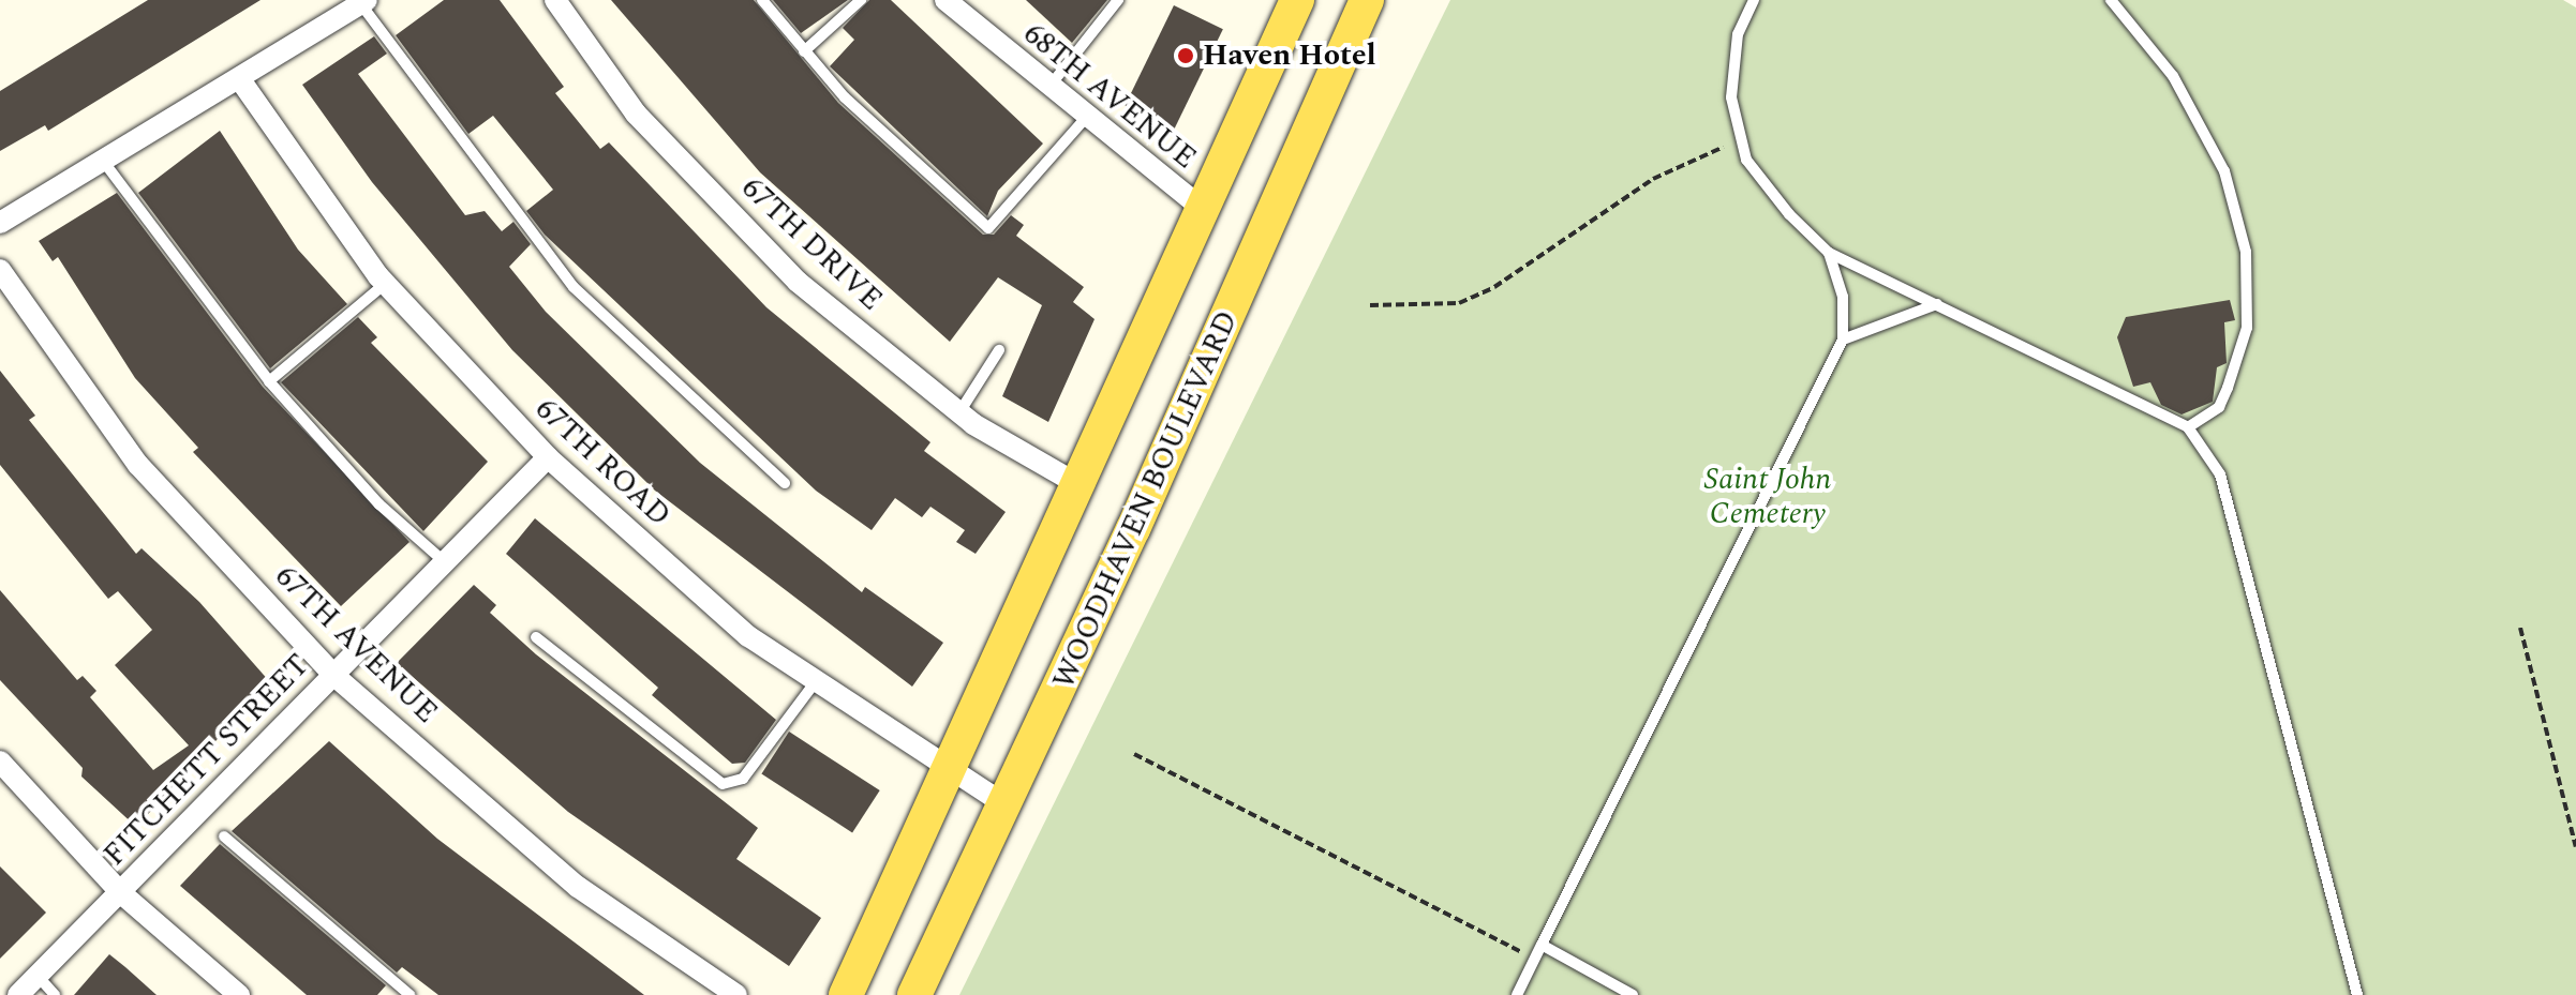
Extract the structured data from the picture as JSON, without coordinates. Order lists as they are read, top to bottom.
{
  "streets": {
    "main road": ["WOODHAVEN BOULEVARD"],
    "street": [
      "68TH AVENUE",
      "67TH DRIVE",
      "67TH ROAD",
      "67TH AVENUE",
      "FITCHETT STREET"
    ]
  },
  "crossings": [
    ["67TH ROAD", "WOODHAVEN BOULEVARD"],
    ["67TH ROAD", "FITCHETT STREET"],
    ["67TH AVENUE", "FITCHETT STREET"]
  ],
  "parks": ["Saint John Cemetery"],
  "places": ["Haven Hotel"]
}
